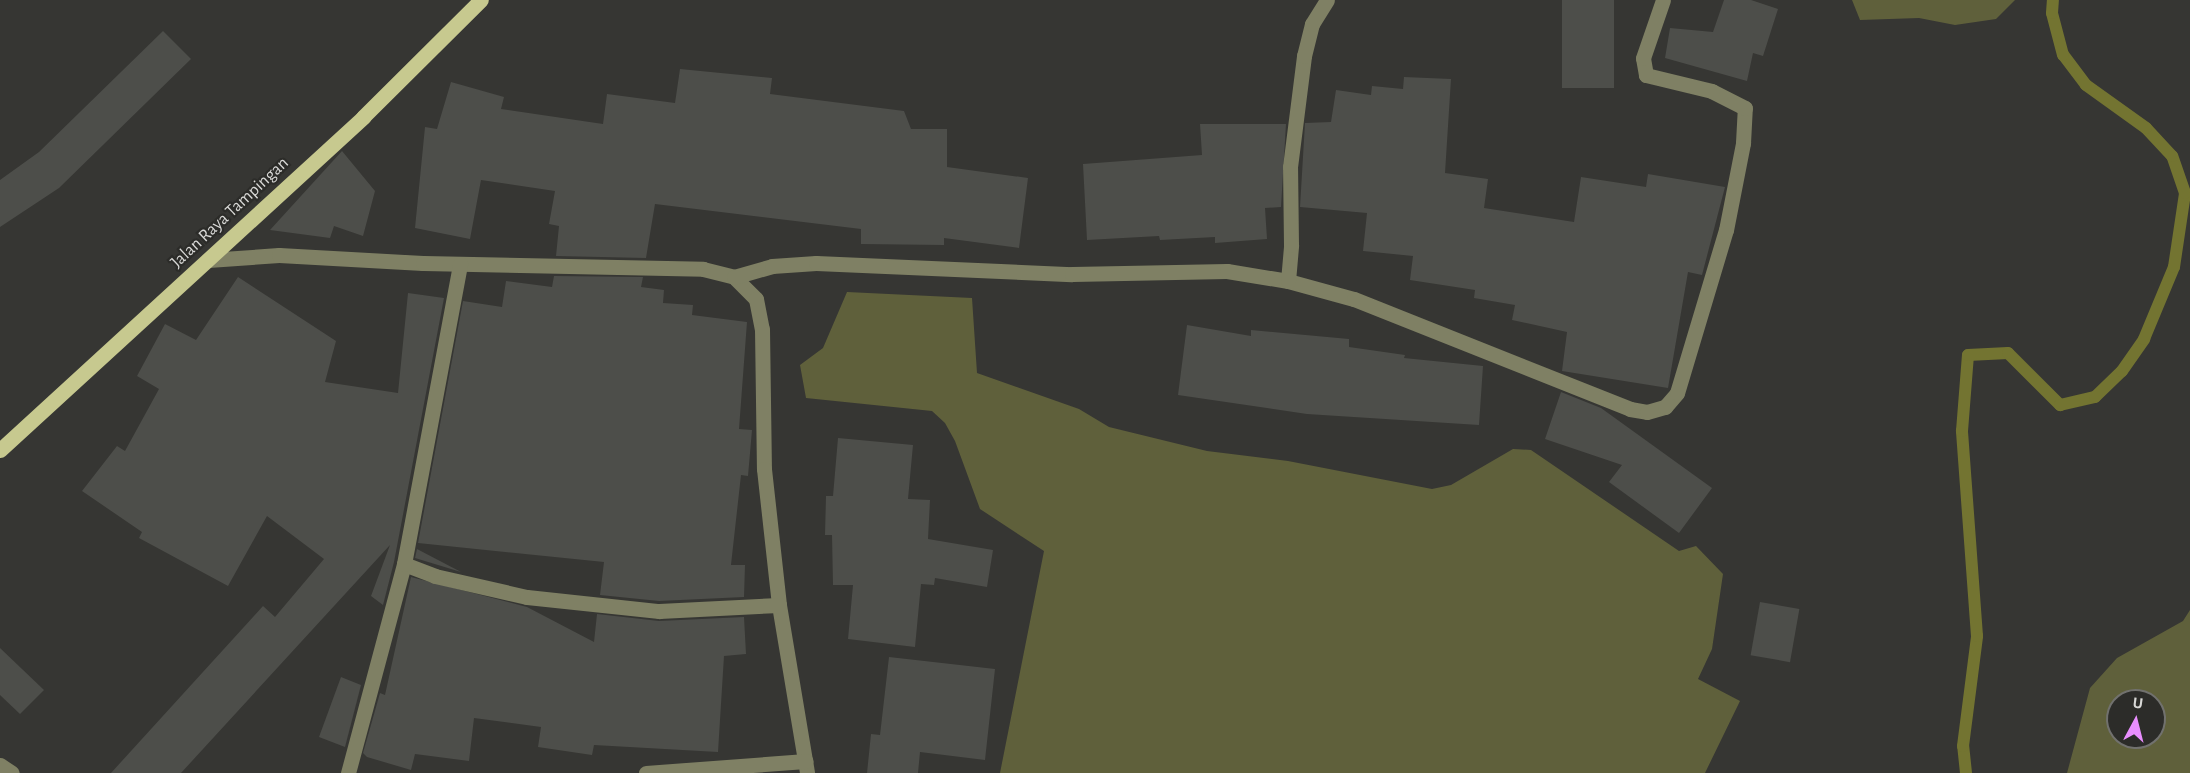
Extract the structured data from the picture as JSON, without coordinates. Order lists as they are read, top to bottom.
{
  "streets": {
    "main road": ["Jalan Raya Tampingan"]
  },
  "north": "top"
}
